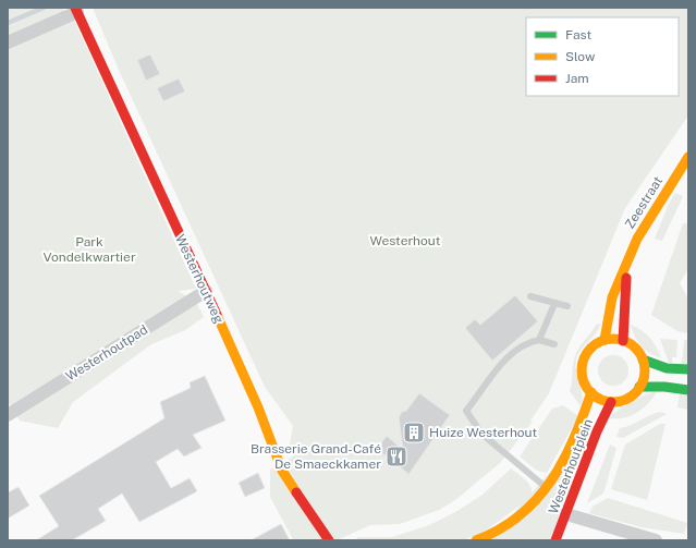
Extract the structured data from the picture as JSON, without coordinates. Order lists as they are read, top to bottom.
{
  "streets": {
    "street": [
      "Zeestraat",
      "Westerhoutweg",
      "Westerhoutpad",
      "Westerhoutplein"
    ]
  },
  "crossings": [
    ["Zeestraat", "Westerhoutplein"],
    ["Westerhoutweg", "Westerhoutpad"]
  ],
  "parks": ["Westerhout", "Park Vondelkwartier"],
  "places": {
    "building": ["Huize Westerhout"],
    "restaurant": ["Brasserie Grand-Café De Smaeckkamer"]
  },
  "legend": ["Fast", "Slow", "Jam"]
}
